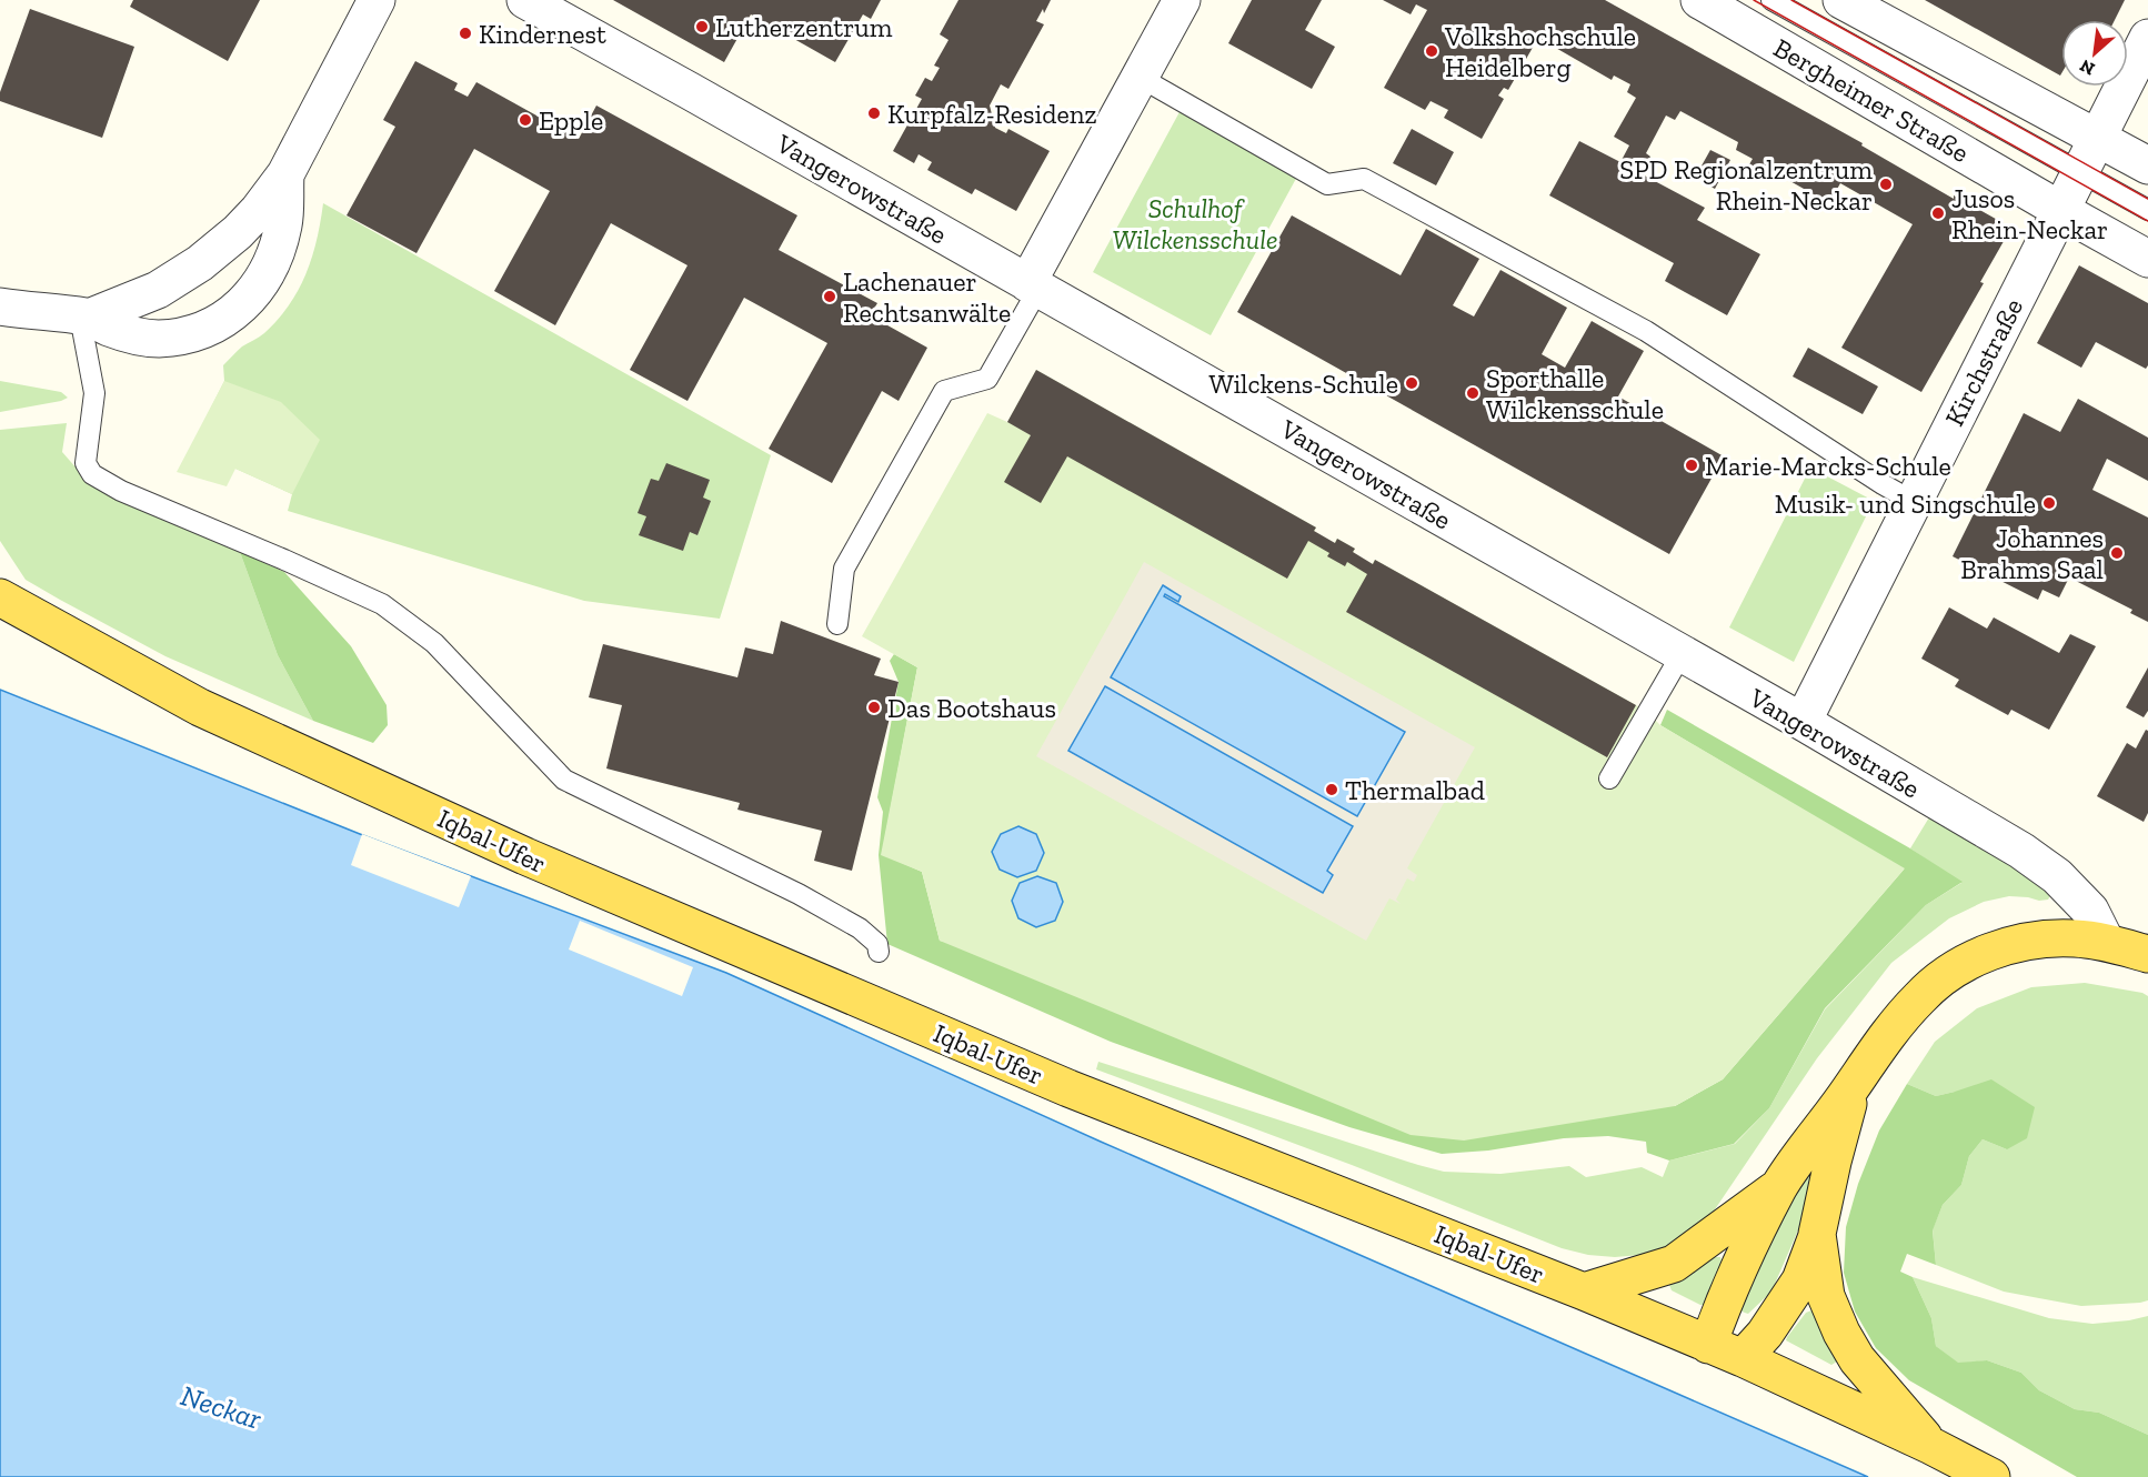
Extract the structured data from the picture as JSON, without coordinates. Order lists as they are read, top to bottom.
{
  "streets": {
    "main road": ["Iqbal-Ufer"],
    "street": ["Bergheimer Straße", "Vangerowstraße", "Kirchstraße"]
  },
  "crossings": [
    ["Bergheimer Straße", "Kirchstraße"],
    ["Vangerowstraße", "Kirchstraße"]
  ],
  "water": ["Neckar"],
  "parks": ["Schulhof Wilckensschule"],
  "places": [
    "Lutherzentrum",
    "Kindernest",
    "Volkshochschule Heidelberg",
    "Kurpfalz-Residenz",
    "Epple",
    "SPD Regionalzentrum Rhein-Neckar",
    "Jusos Rhein-Neckar",
    "Lachenauer Rechtsanwälte",
    "Wilckens-Schule",
    "Sporthalle Wilckensschule",
    "Marie-Marcks-Schule",
    "Musik- und Singschule",
    "Johannes Brahms Saal",
    "Das Bootshaus",
    "Thermalbad"
  ],
  "north": "bottom left"
}
